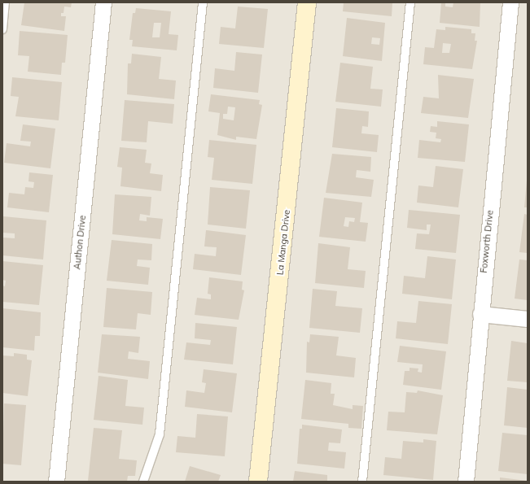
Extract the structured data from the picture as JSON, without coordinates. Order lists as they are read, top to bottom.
{
  "streets": {
    "street": ["Foxworth Drive", "Authon Drive", "La Manga Drive"]
  }
}
